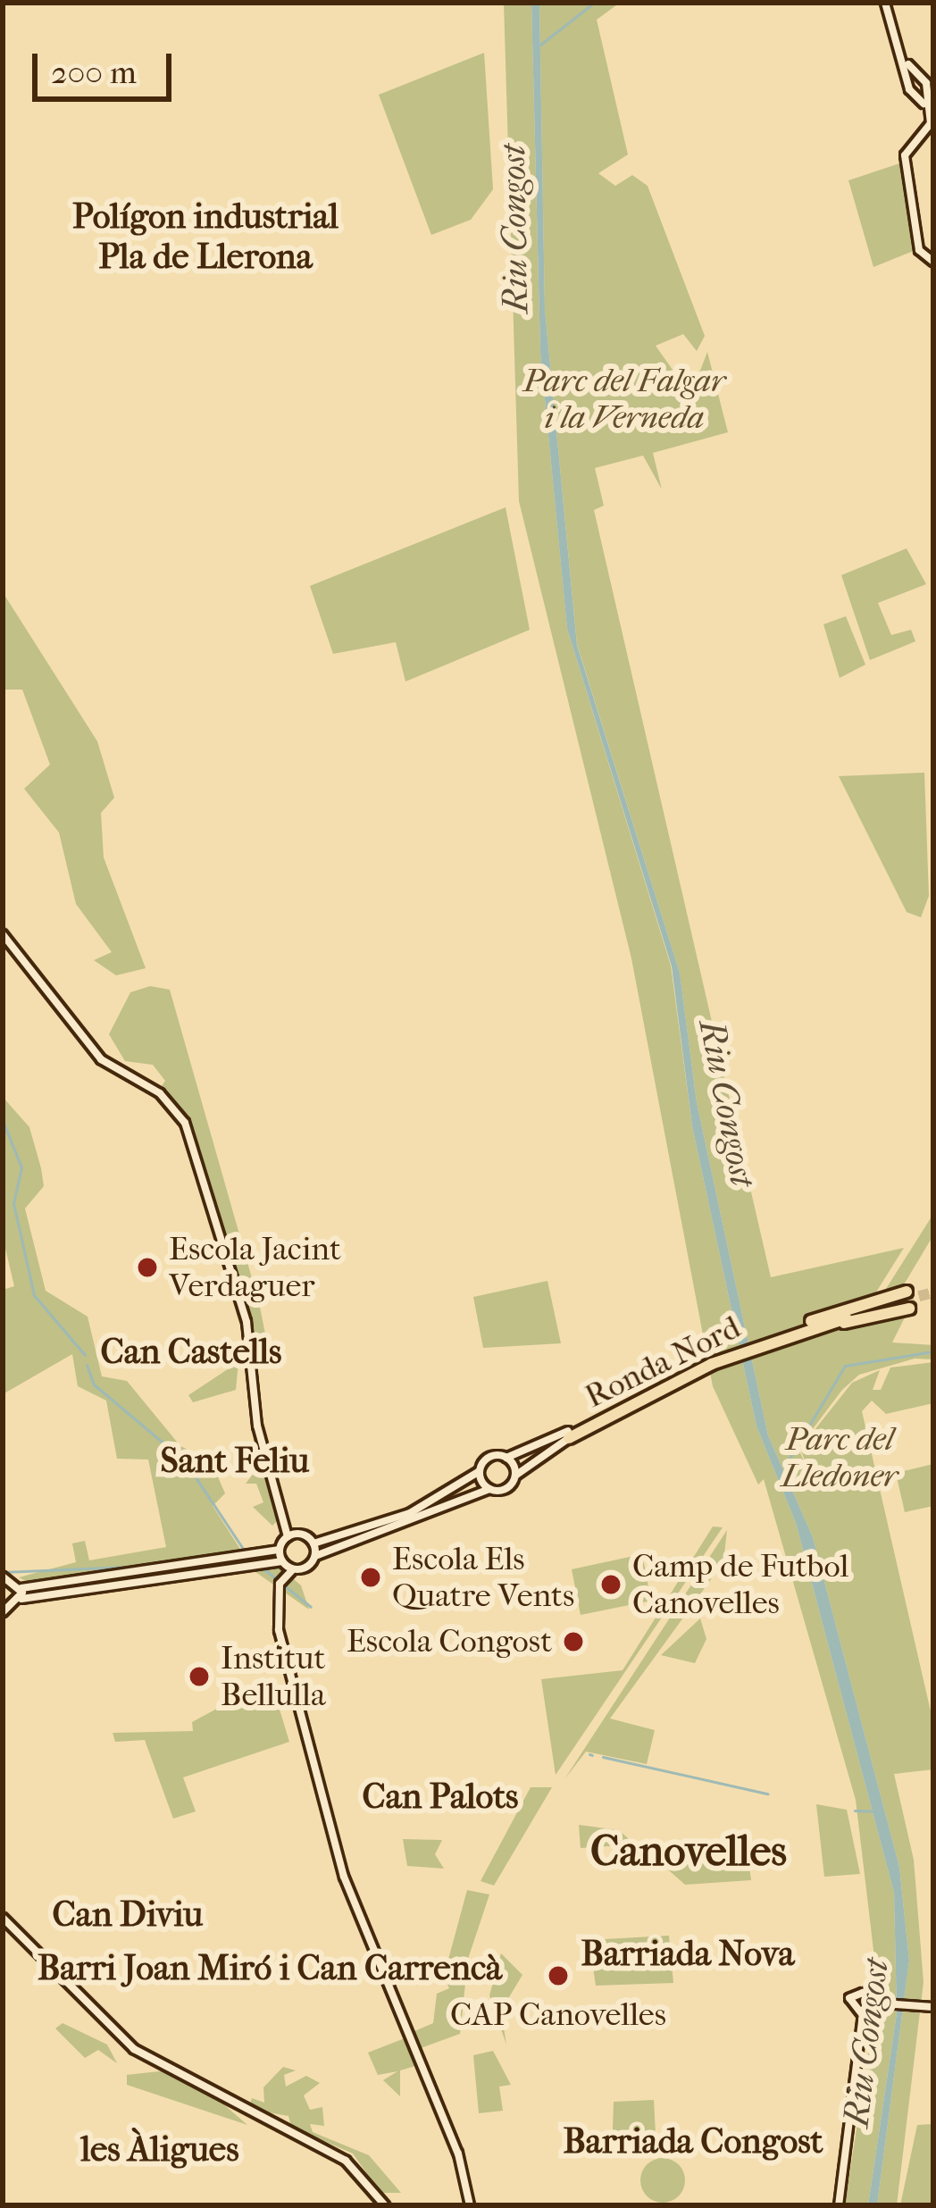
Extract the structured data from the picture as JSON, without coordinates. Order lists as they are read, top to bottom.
{
  "streets": {
    "highway": ["Ronda Nord"]
  },
  "districts": [
    "Polígon industrial Pla de Llerona",
    "Can Castells",
    "Sant Feliu",
    "Can Palots",
    "Canovelles",
    "Can Diviu",
    "Barriada Nova",
    "Barri Joan Miró i Can Carrencà",
    "Barriada Congost",
    "les Àligues"
  ],
  "water": ["Riu Congost"],
  "parks": ["Parc del Falgar i la Verneda", "Parc del Lledoner"],
  "places": [
    "Escola Jacint Verdaguer",
    "Escola Els Quatre Vents",
    "Camp de Futbol Canovelles",
    "Escola Congost",
    "Institut Bellulla",
    "CAP Canovelles"
  ],
  "scale_bar": "200 m"
}
